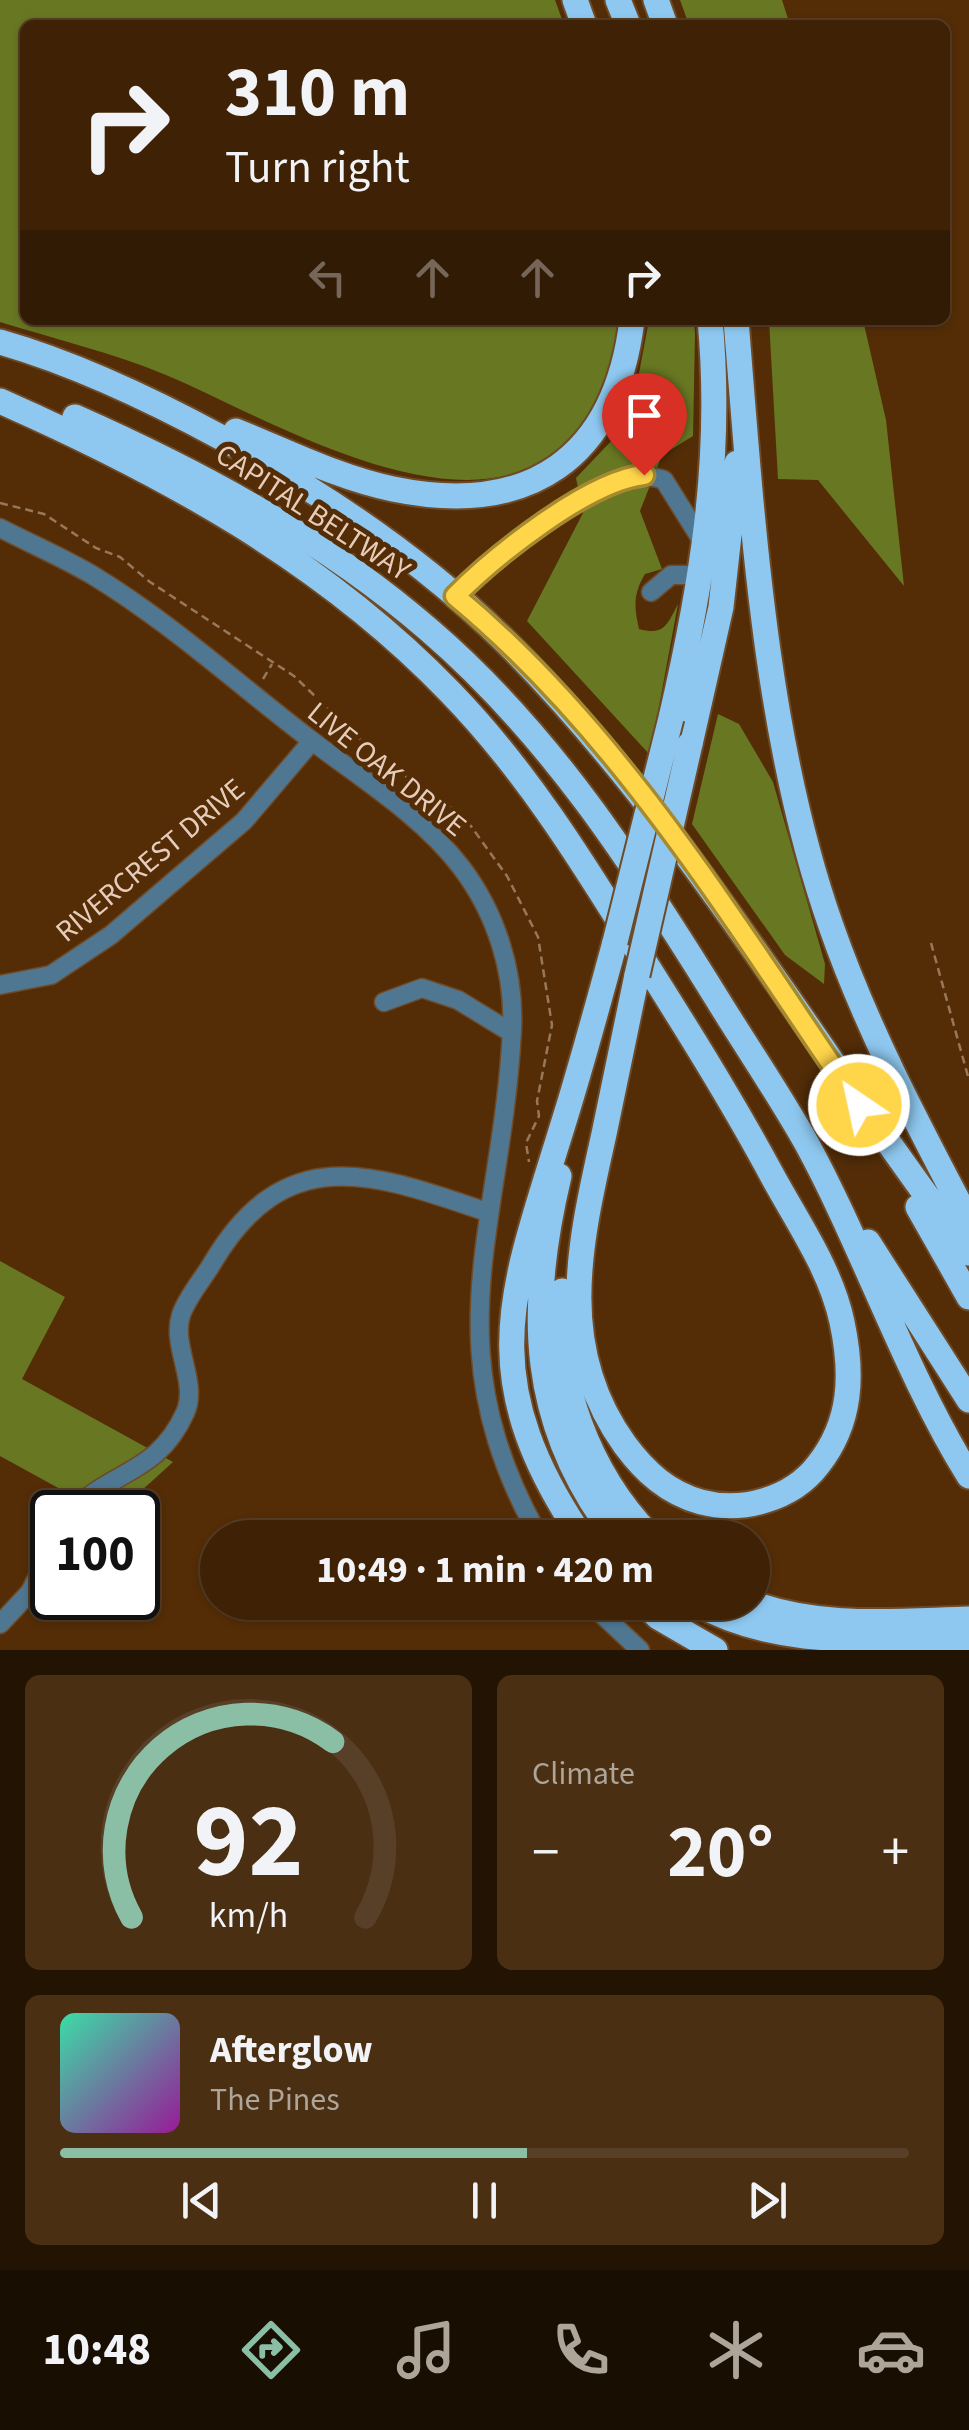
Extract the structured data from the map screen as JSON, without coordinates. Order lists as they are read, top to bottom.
{
  "streets": {
    "highway": ["CAPITAL BELTWAY"],
    "street": ["LIVE OAK DRIVE", "RIVERCREST DRIVE"]
  },
  "crossings": [
    ["LIVE OAK DRIVE", "RIVERCREST DRIVE"]
  ],
  "page": {
    "turn": ["310 m", "Turn right"],
    "limit": "100",
    "trip": "10:49 · 1 min · 420 m",
    "tile": "Climate",
    "heat": ["−", "20°", "+"],
    "song": ["Afterglow", "The Pines"],
    "tabs": "10:48",
    "gauge": ["92", "km/h"]
  }
}
